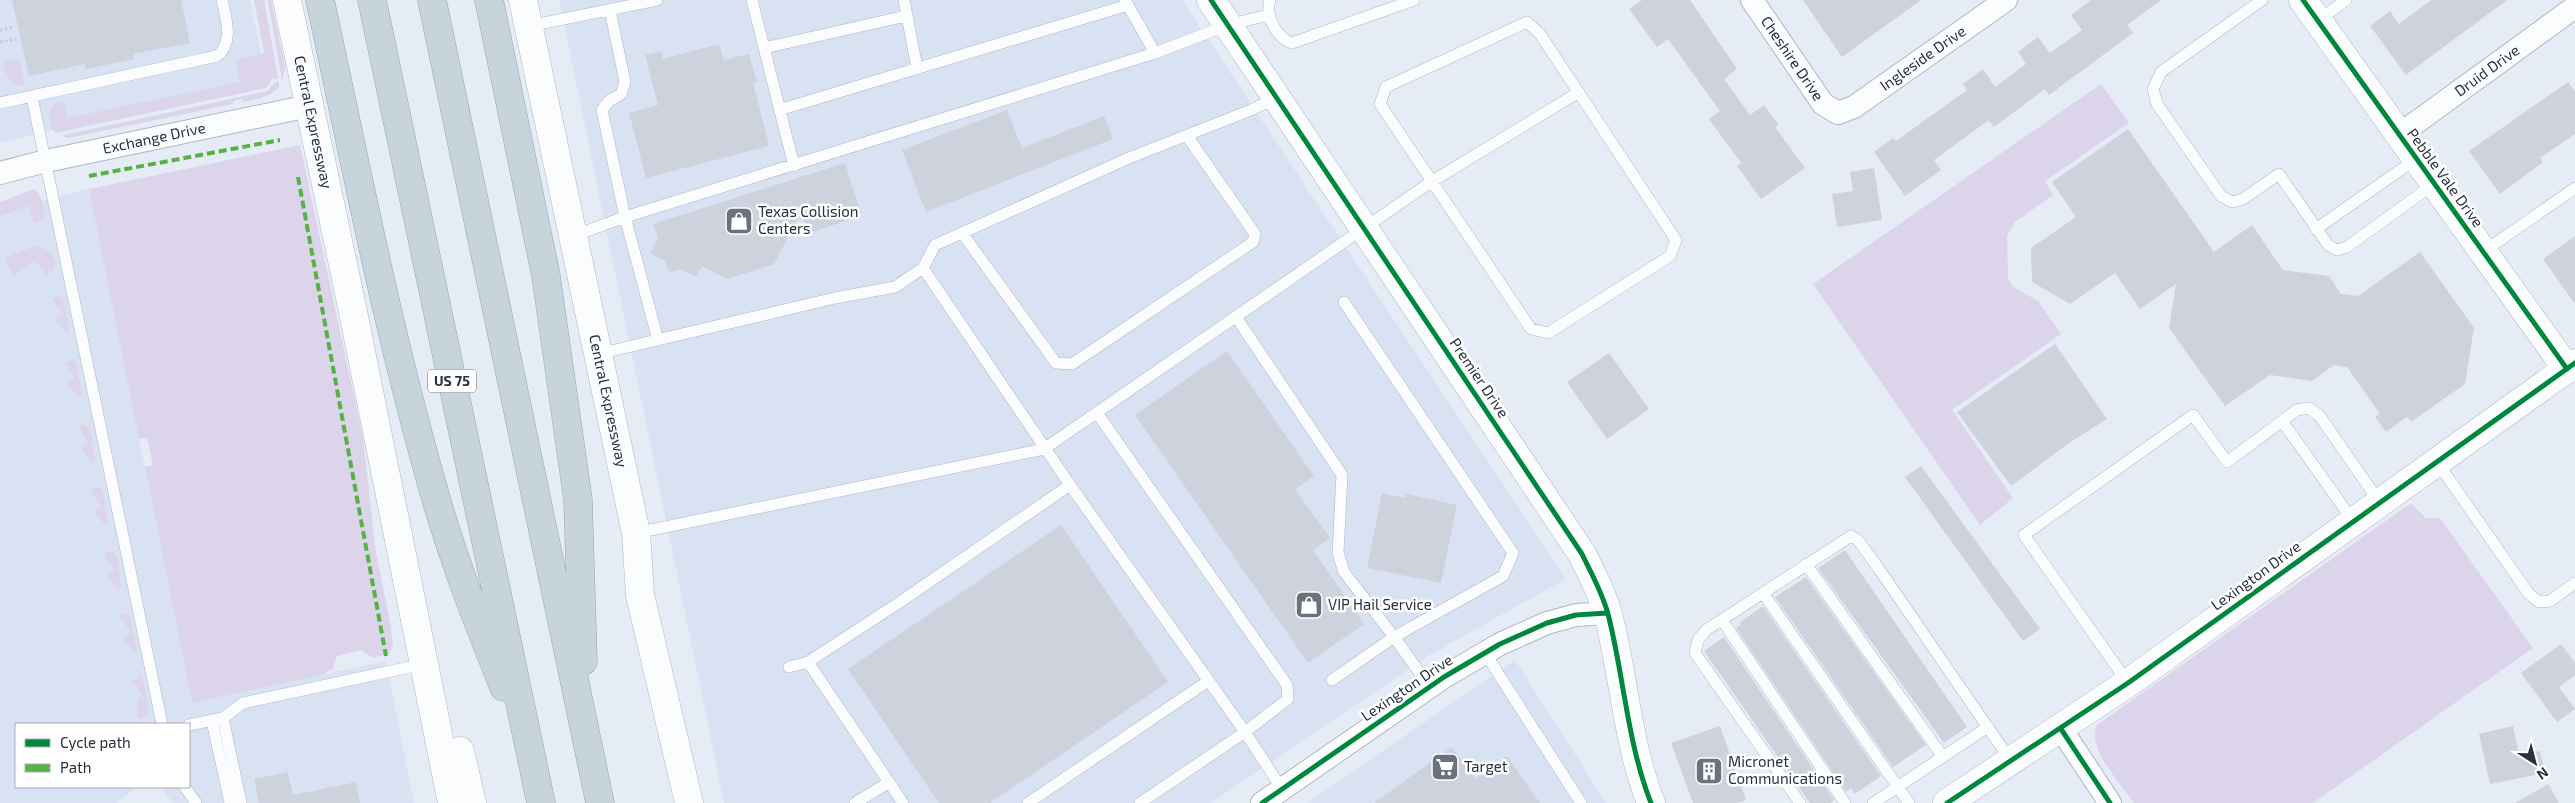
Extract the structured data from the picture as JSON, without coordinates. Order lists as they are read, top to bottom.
{
  "streets": {
    "highway": ["US 75"],
    "street": [
      "Ingleside Drive",
      "Cheshire Drive",
      "Druid Drive",
      "Central Expressway",
      "Exchange Drive",
      "Pebble Vale Drive",
      "Premier Drive",
      "Lexington Drive"
    ]
  },
  "crossings": [
    ["Ingleside Drive", "Cheshire Drive"],
    ["Druid Drive", "Pebble Vale Drive"],
    ["Central Expressway", "Exchange Drive"],
    ["Pebble Vale Drive", "Lexington Drive"],
    ["Premier Drive", "Lexington Drive"]
  ],
  "places": {
    "shop": ["Texas Collision Centers", "VIP Hail Service"],
    "supermarket": ["Target"],
    "building": ["Micronet Communications"]
  },
  "legend": ["Cycle path", "Path"],
  "north": "bottom right"
}
